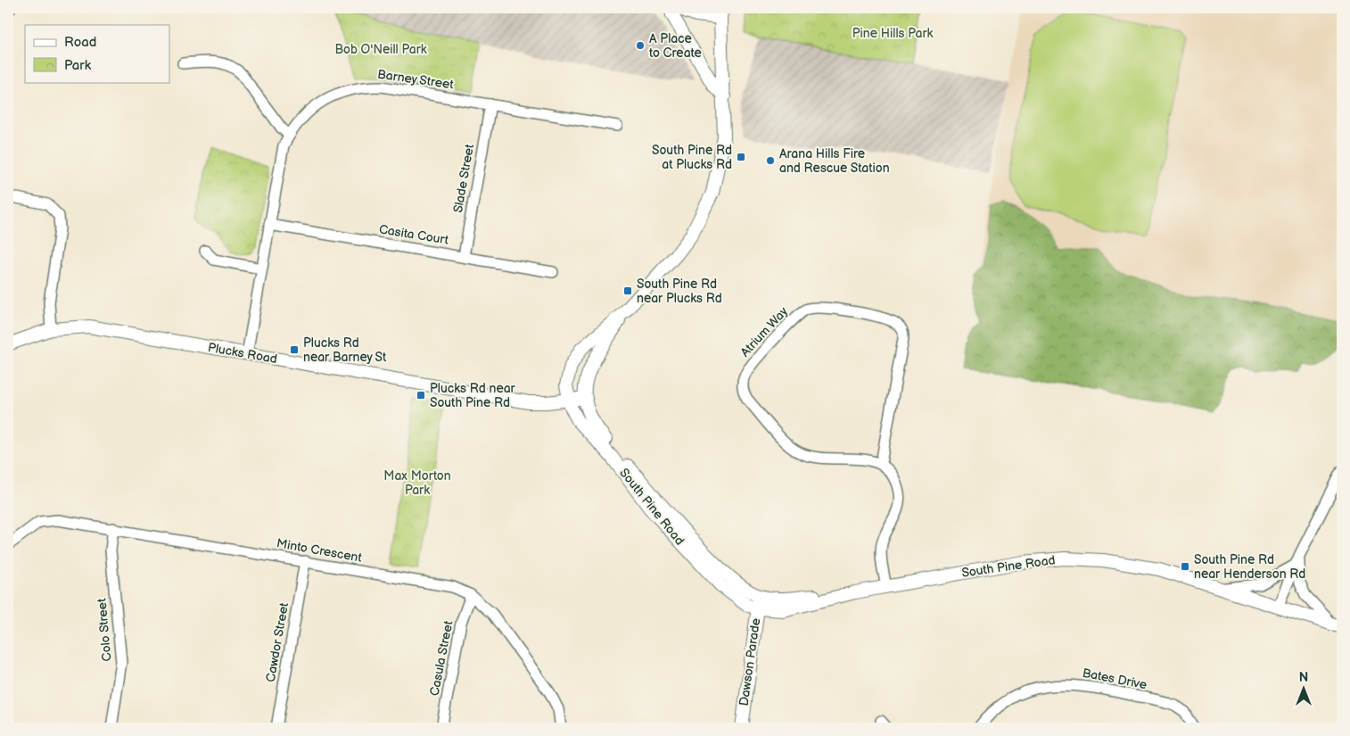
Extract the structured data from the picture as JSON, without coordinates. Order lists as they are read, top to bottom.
{
  "streets": {
    "street": [
      "Barney Street",
      "Slade Street",
      "Casita Court",
      "Atrium Way",
      "Plucks Road",
      "South Pine Road",
      "Minto Crescent",
      "Colo Street",
      "Cawdor Street",
      "Casula Street",
      "Dawson Parade",
      "Bates Drive"
    ]
  },
  "crossings": [
    ["Barney Street", "Slade Street"],
    ["Barney Street", "Casita Court"],
    ["Barney Street", "Plucks Road"],
    ["Slade Street", "Casita Court"],
    ["Plucks Road", "South Pine Road"],
    ["South Pine Road", "Dawson Parade"],
    ["Minto Crescent", "Colo Street"],
    ["Minto Crescent", "Cawdor Street"],
    ["Minto Crescent", "Casula Street"]
  ],
  "parks": ["Pine Hills Park", "Bob O'Neill Park", "Max Morton Park"],
  "places": {
    "other": ["A Place to Create", "Arana Hills Fire and Rescue Station"],
    "transit": [
      "South Pine Rd at Plucks Rd",
      "South Pine Rd near Plucks Rd",
      "Plucks Rd near Barney St",
      "Plucks Rd near South Pine Rd",
      "South Pine Rd near Henderson Rd"
    ]
  },
  "legend": ["Road", "Park"],
  "north": "top"
}
